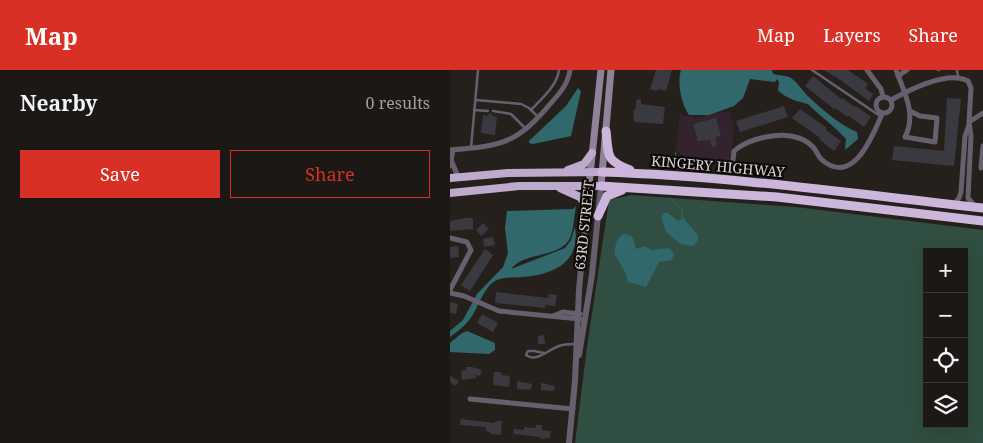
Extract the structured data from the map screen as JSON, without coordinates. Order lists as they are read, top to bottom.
{
  "streets": {
    "highway": ["KINGERY HIGHWAY"],
    "main road": ["63RD STREET"]
  },
  "crossings": [
    ["KINGERY HIGHWAY", "63RD STREET"]
  ],
  "page": {
    "header": "Map",
    "nav": ["Map", "Layers", "Share"],
    "heading": ["Nearby", "0 results"],
    "buttons": ["Save", "Share"],
    "map_buttons": ["+", "−"]
  }
}
